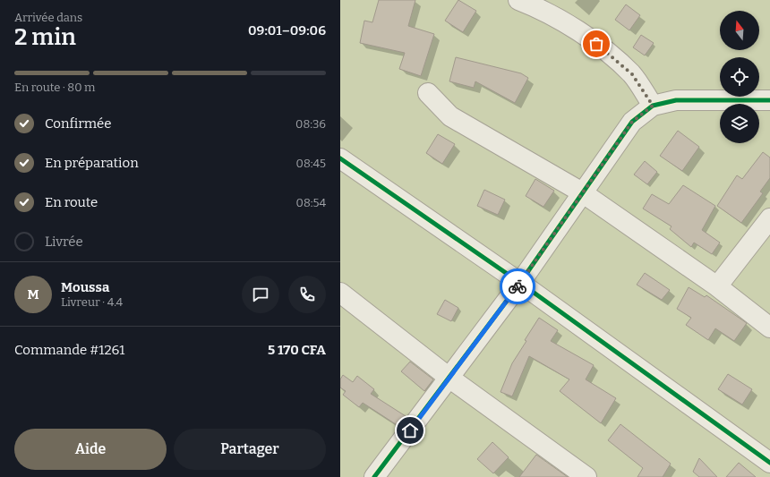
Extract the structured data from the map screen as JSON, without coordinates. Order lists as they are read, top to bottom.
{
  "north": "top",
  "page": {
    "heading": ["2 min", "Arrivée dans", "09:01–09:06"],
    "panel": [
      "Moussa",
      "Livreur · 4.4",
      "Commande #1261",
      "5 170 CFA"
    ],
    "bar": "En route · 80 m",
    "list": [
      ["Confirmée", "08:36"],
      ["En préparation", "08:45"],
      ["En route", "08:54"],
      "Livrée"
    ],
    "round": "M",
    "buttons": ["Aide", "Partager"]
  }
}
